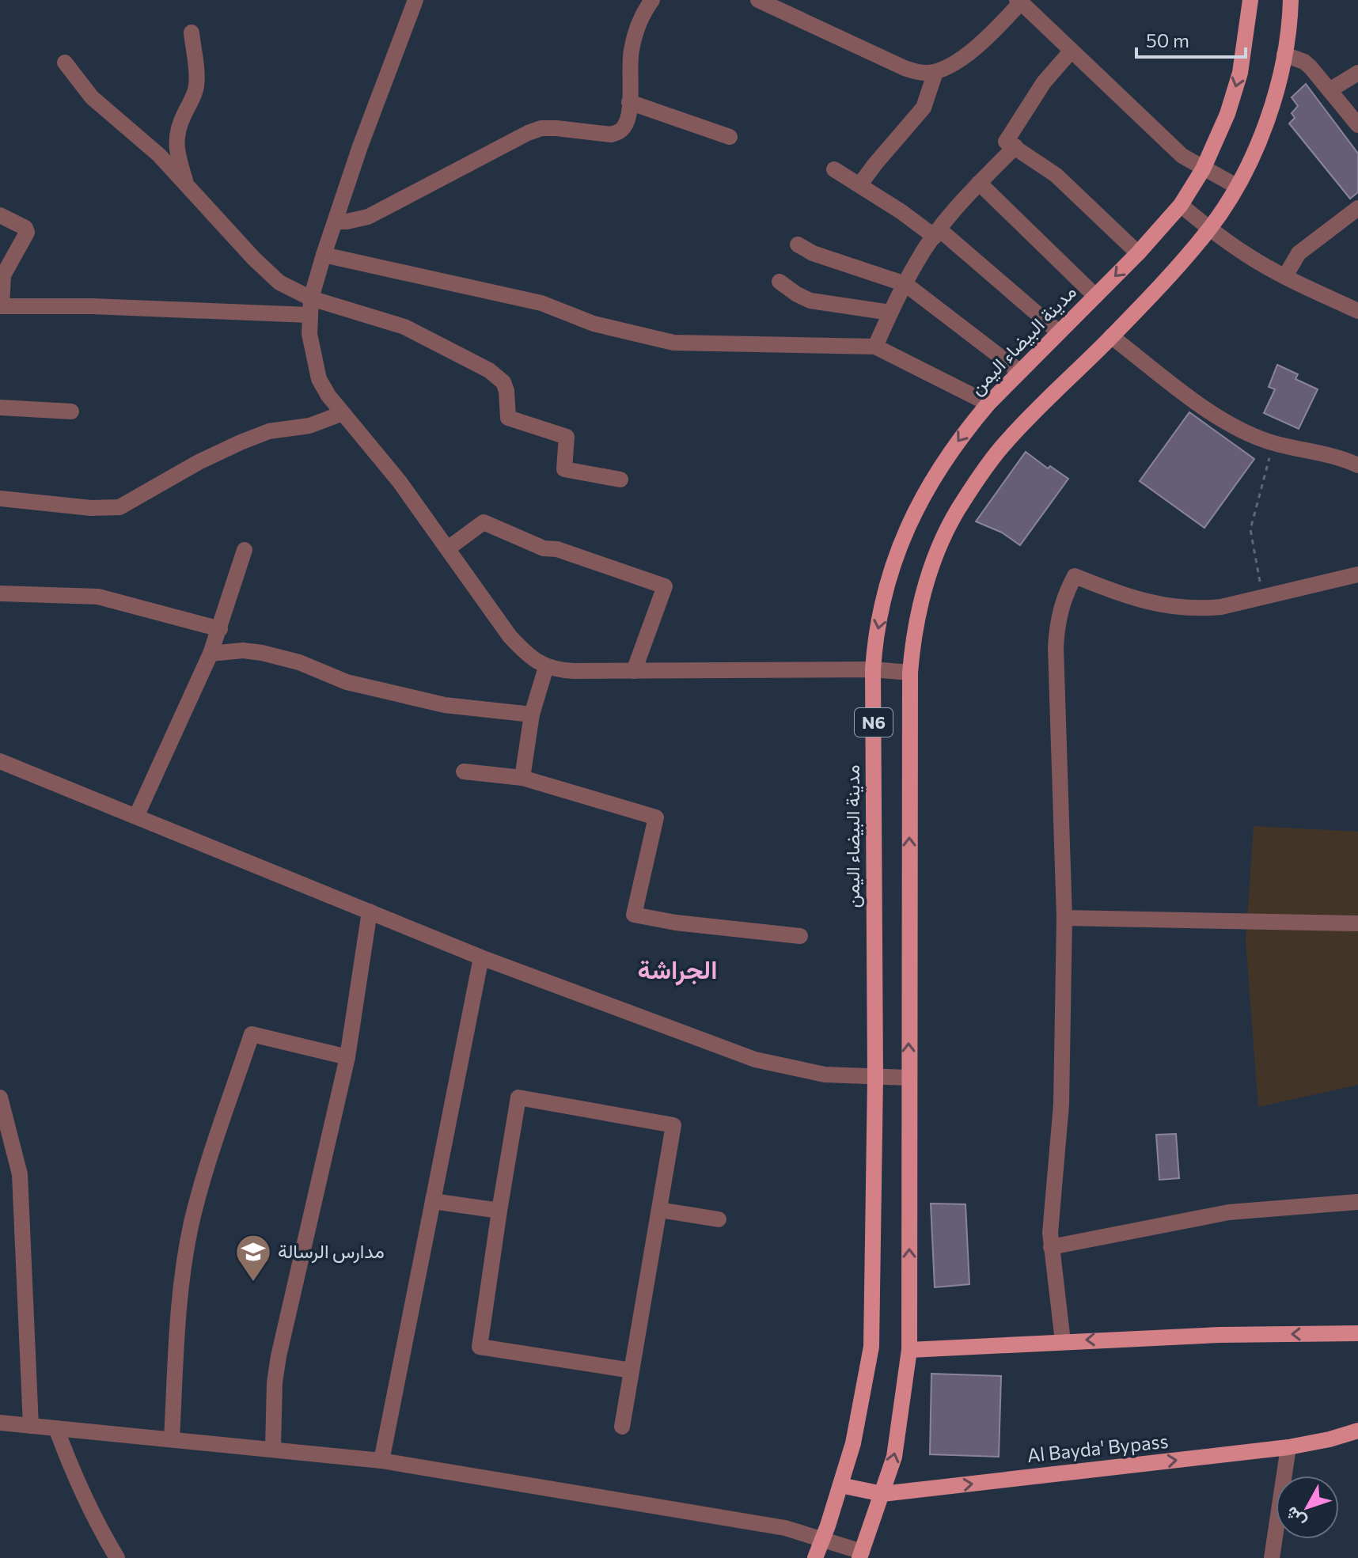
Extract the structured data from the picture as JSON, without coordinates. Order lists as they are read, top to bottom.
{
  "streets": {
    "main road": ["مدينة البيضاء اليمن", "N6", "Al Bayda' Bypass"]
  },
  "crossings": [
    ["مدينة البيضاء اليمن", "Al Bayda' Bypass"],
    ["N6", "Al Bayda' Bypass"]
  ],
  "districts": ["الجراشة"],
  "places": {
    "school or university": ["مدارس الرسالة"]
  },
  "scale_bar": "50 m",
  "north": "bottom left"
}
